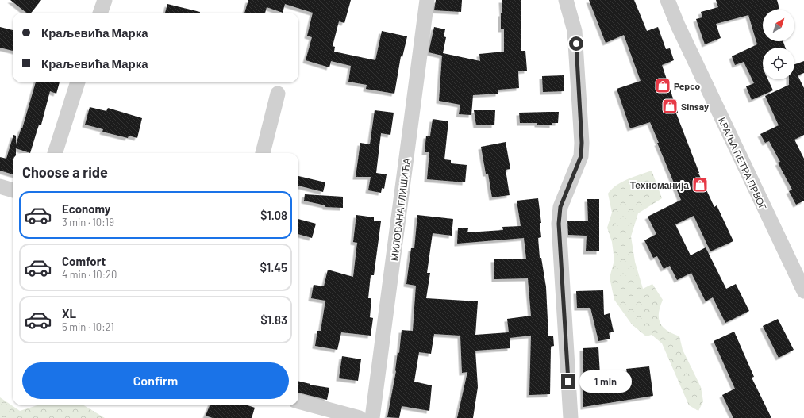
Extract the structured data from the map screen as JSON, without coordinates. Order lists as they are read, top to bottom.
{
  "streets": {
    "street": ["КРАЉА ПЕТРА ПРВОГ", "МИЛОВАНА ГЛИШИЋА"]
  },
  "places": {
    "shop": ["Pepco", "Sinsay", "Техноманија"]
  },
  "north": "top right",
  "page": {
    "banner": ["Краљевића Марка", "Краљевића Марка"],
    "heading": "Choose a ride",
    "list": [
      {
        "name": "Economy",
        "note": "3 min · 10:19",
        "value": "$1.08"
      },
      {
        "name": "Comfort",
        "note": "4 min · 10:20",
        "value": "$1.45"
      },
      {
        "name": "XL",
        "note": "5 min · 10:21",
        "value": "$1.83"
      }
    ],
    "buttons": "Confirm",
    "bubble": "1 min"
  }
}
